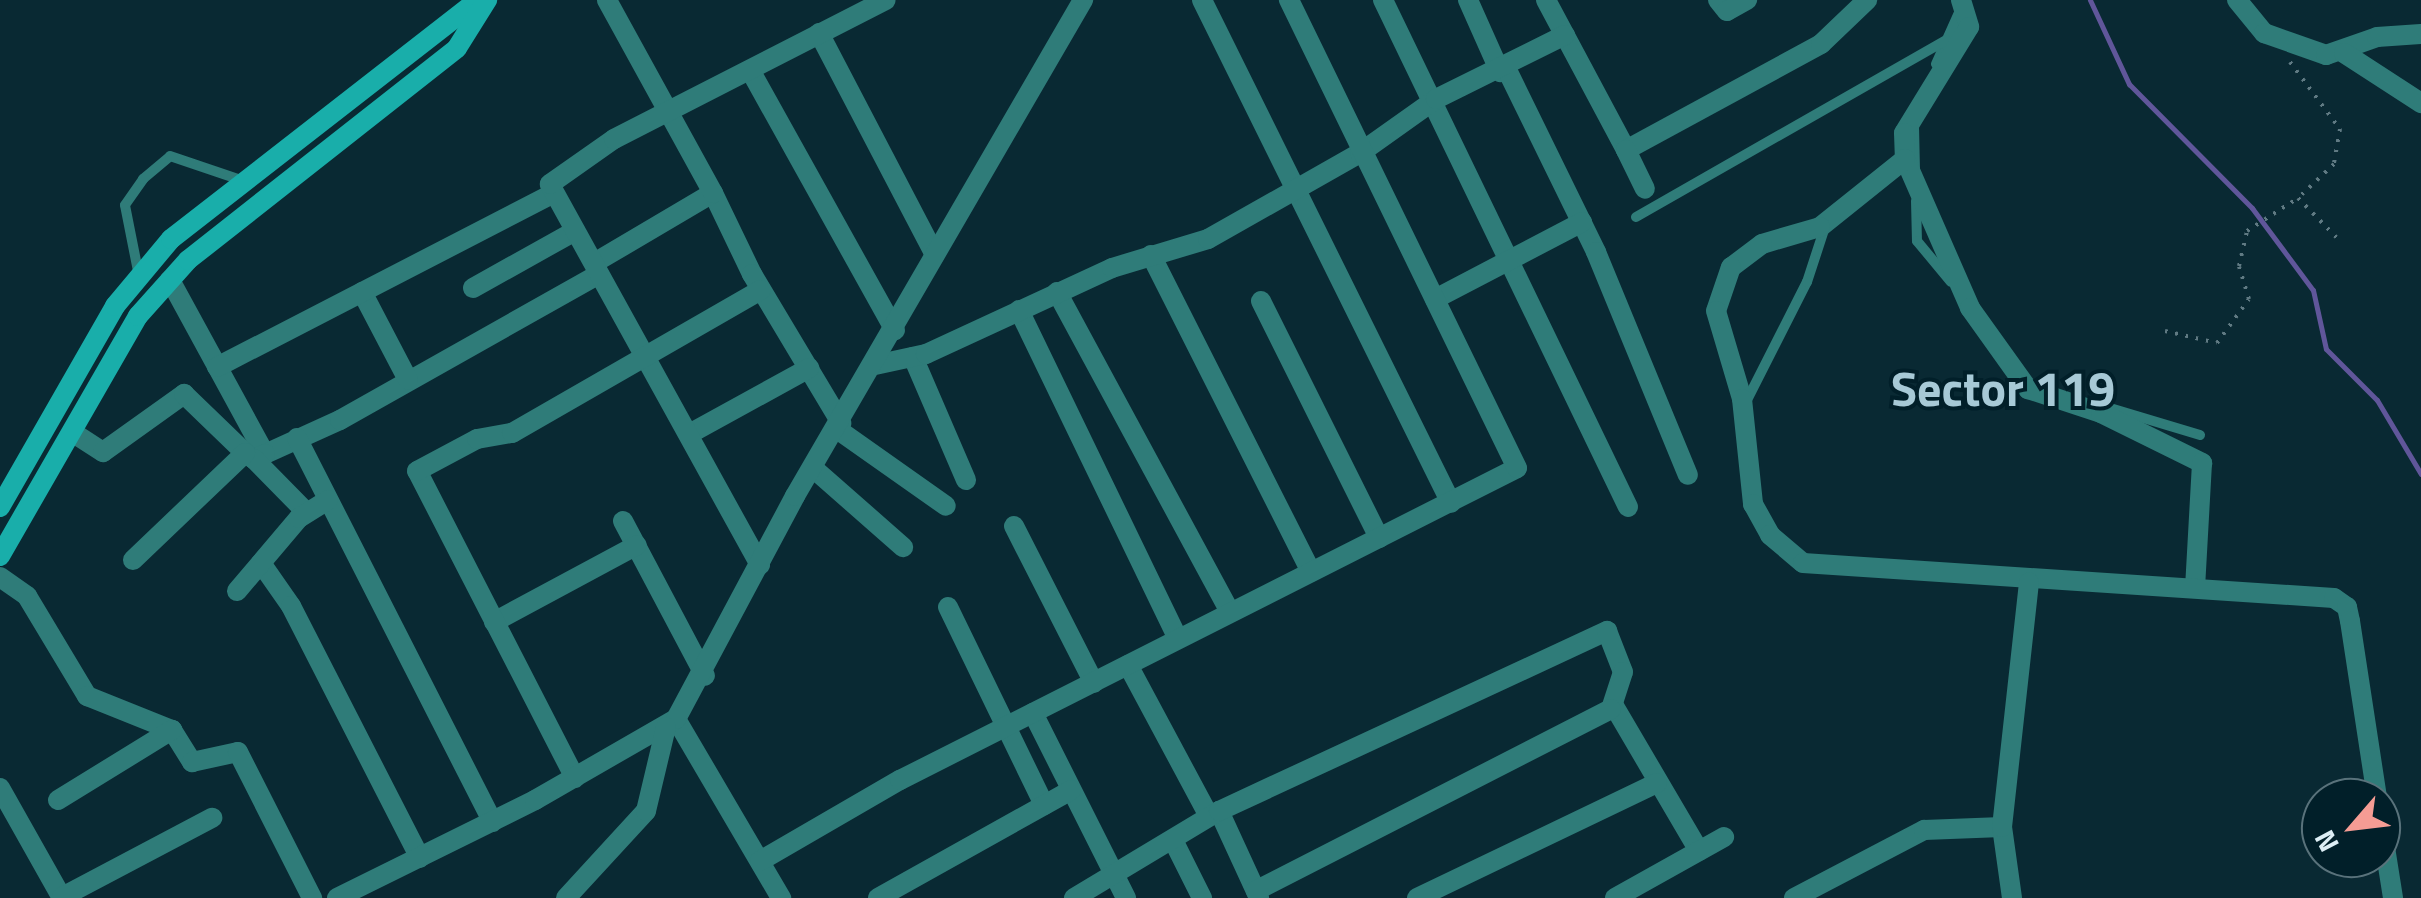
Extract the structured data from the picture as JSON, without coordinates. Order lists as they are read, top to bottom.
{
  "districts": ["Sector 119"],
  "north": "bottom left"
}
